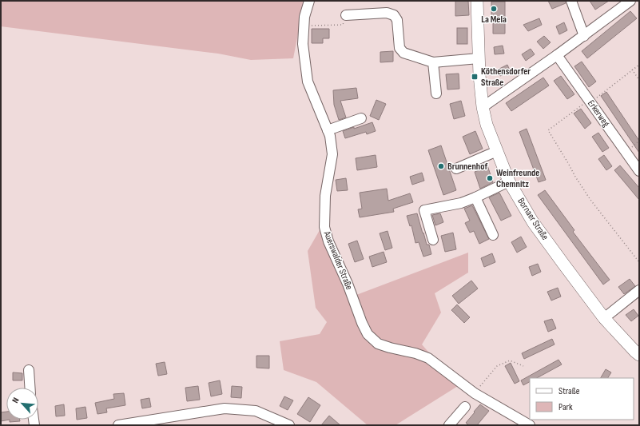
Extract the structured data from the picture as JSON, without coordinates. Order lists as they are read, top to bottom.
{
  "streets": {
    "main road": ["Bornaer Straße"],
    "street": ["Erkerweg", "Auerswalder Straße"]
  },
  "places": {
    "other": ["La Mela", "Brunnenhof", "Weinfreunde Chemnitz"],
    "transit": ["Köthensdorfer Straße"]
  },
  "legend": ["Straße", "Park"],
  "north": "top left"
}
